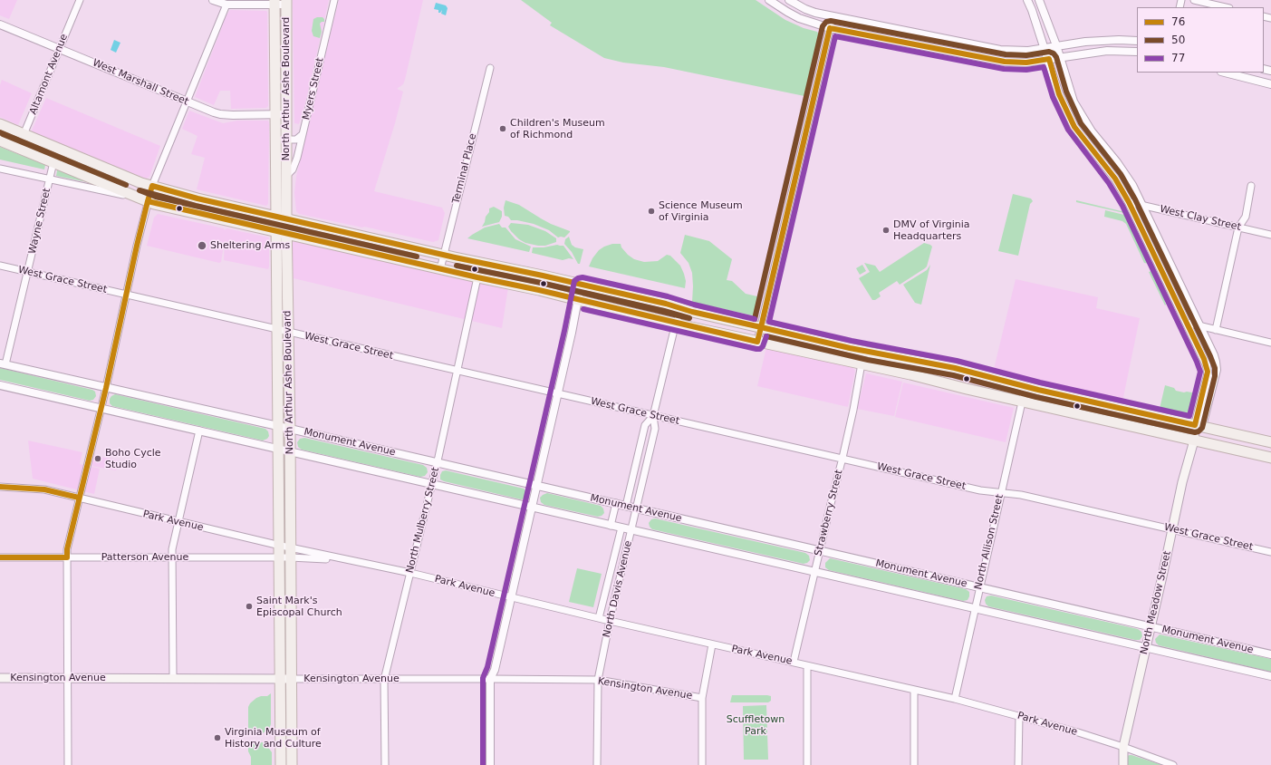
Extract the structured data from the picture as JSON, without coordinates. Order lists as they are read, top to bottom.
{
  "streets": {
    "main road": ["North Arthur Ashe Boulevard", "North Meadow Street", "Kensington Avenue"],
    "street": [
      "Altamont Avenue",
      "West Marshall Street",
      "Myers Street",
      "Terminal Place",
      "West Clay Street",
      "Wayne Street",
      "West Grace Street",
      "Monument Avenue",
      "Strawberry Street",
      "North Mulberry Street",
      "Park Avenue",
      "North Allison Street",
      "Patterson Avenue",
      "North Davis Avenue"
    ]
  },
  "crossings": [
    ["Altamont Avenue", "West Marshall Street"],
    ["West Marshall Street", "North Arthur Ashe Boulevard"],
    ["North Arthur Ashe Boulevard", "Myers Street"],
    ["North Arthur Ashe Boulevard", "West Grace Street"],
    ["North Arthur Ashe Boulevard", "Monument Avenue"],
    ["North Arthur Ashe Boulevard", "Park Avenue"],
    ["North Arthur Ashe Boulevard", "Patterson Avenue"],
    ["North Arthur Ashe Boulevard", "Kensington Avenue"],
    ["West Clay Street", "North Meadow Street"],
    ["Wayne Street", "West Grace Street"],
    ["Wayne Street", "Monument Avenue"],
    ["West Grace Street", "Strawberry Street"],
    ["West Grace Street", "North Mulberry Street"],
    ["West Grace Street", "North Allison Street"],
    ["West Grace Street", "North Davis Avenue"],
    ["West Grace Street", "North Meadow Street"],
    ["Monument Avenue", "Strawberry Street"],
    ["Monument Avenue", "North Mulberry Street"],
    ["Monument Avenue", "North Allison Street"],
    ["Monument Avenue", "North Davis Avenue"],
    ["Monument Avenue", "North Meadow Street"],
    ["Strawberry Street", "Park Avenue"],
    ["North Mulberry Street", "Park Avenue"],
    ["North Mulberry Street", "Kensington Avenue"],
    ["Park Avenue", "North Allison Street"],
    ["Park Avenue", "Patterson Avenue"],
    ["Park Avenue", "North Davis Avenue"],
    ["Park Avenue", "North Meadow Street"],
    ["North Davis Avenue", "Kensington Avenue"]
  ],
  "parks": ["Scuffletown Park"],
  "places": [
    "Children's Museum of Richmond",
    "Science Museum of Virginia",
    "DMV of Virginia Headquarters",
    "Sheltering Arms",
    "Boho Cycle Studio",
    "Saint Mark's Episcopal Church",
    "Virginia Museum of History and Culture"
  ],
  "lines": ["transit line 50", "transit line 76", "transit line 77"],
  "legend": ["76", "50", "77"]
}
